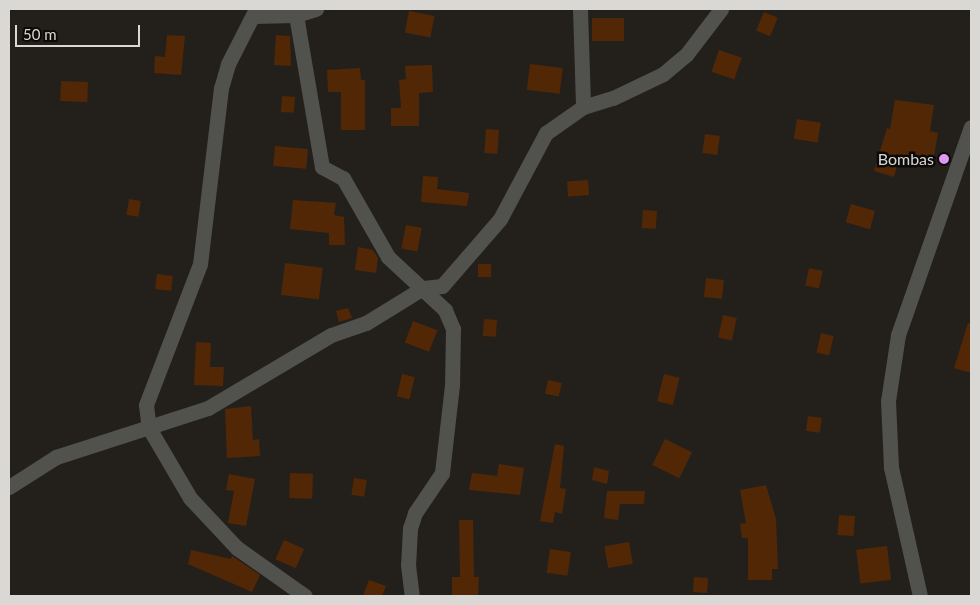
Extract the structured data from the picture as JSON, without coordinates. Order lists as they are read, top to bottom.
{
  "places": ["Bombas"],
  "scale_bar": "50 m"
}
